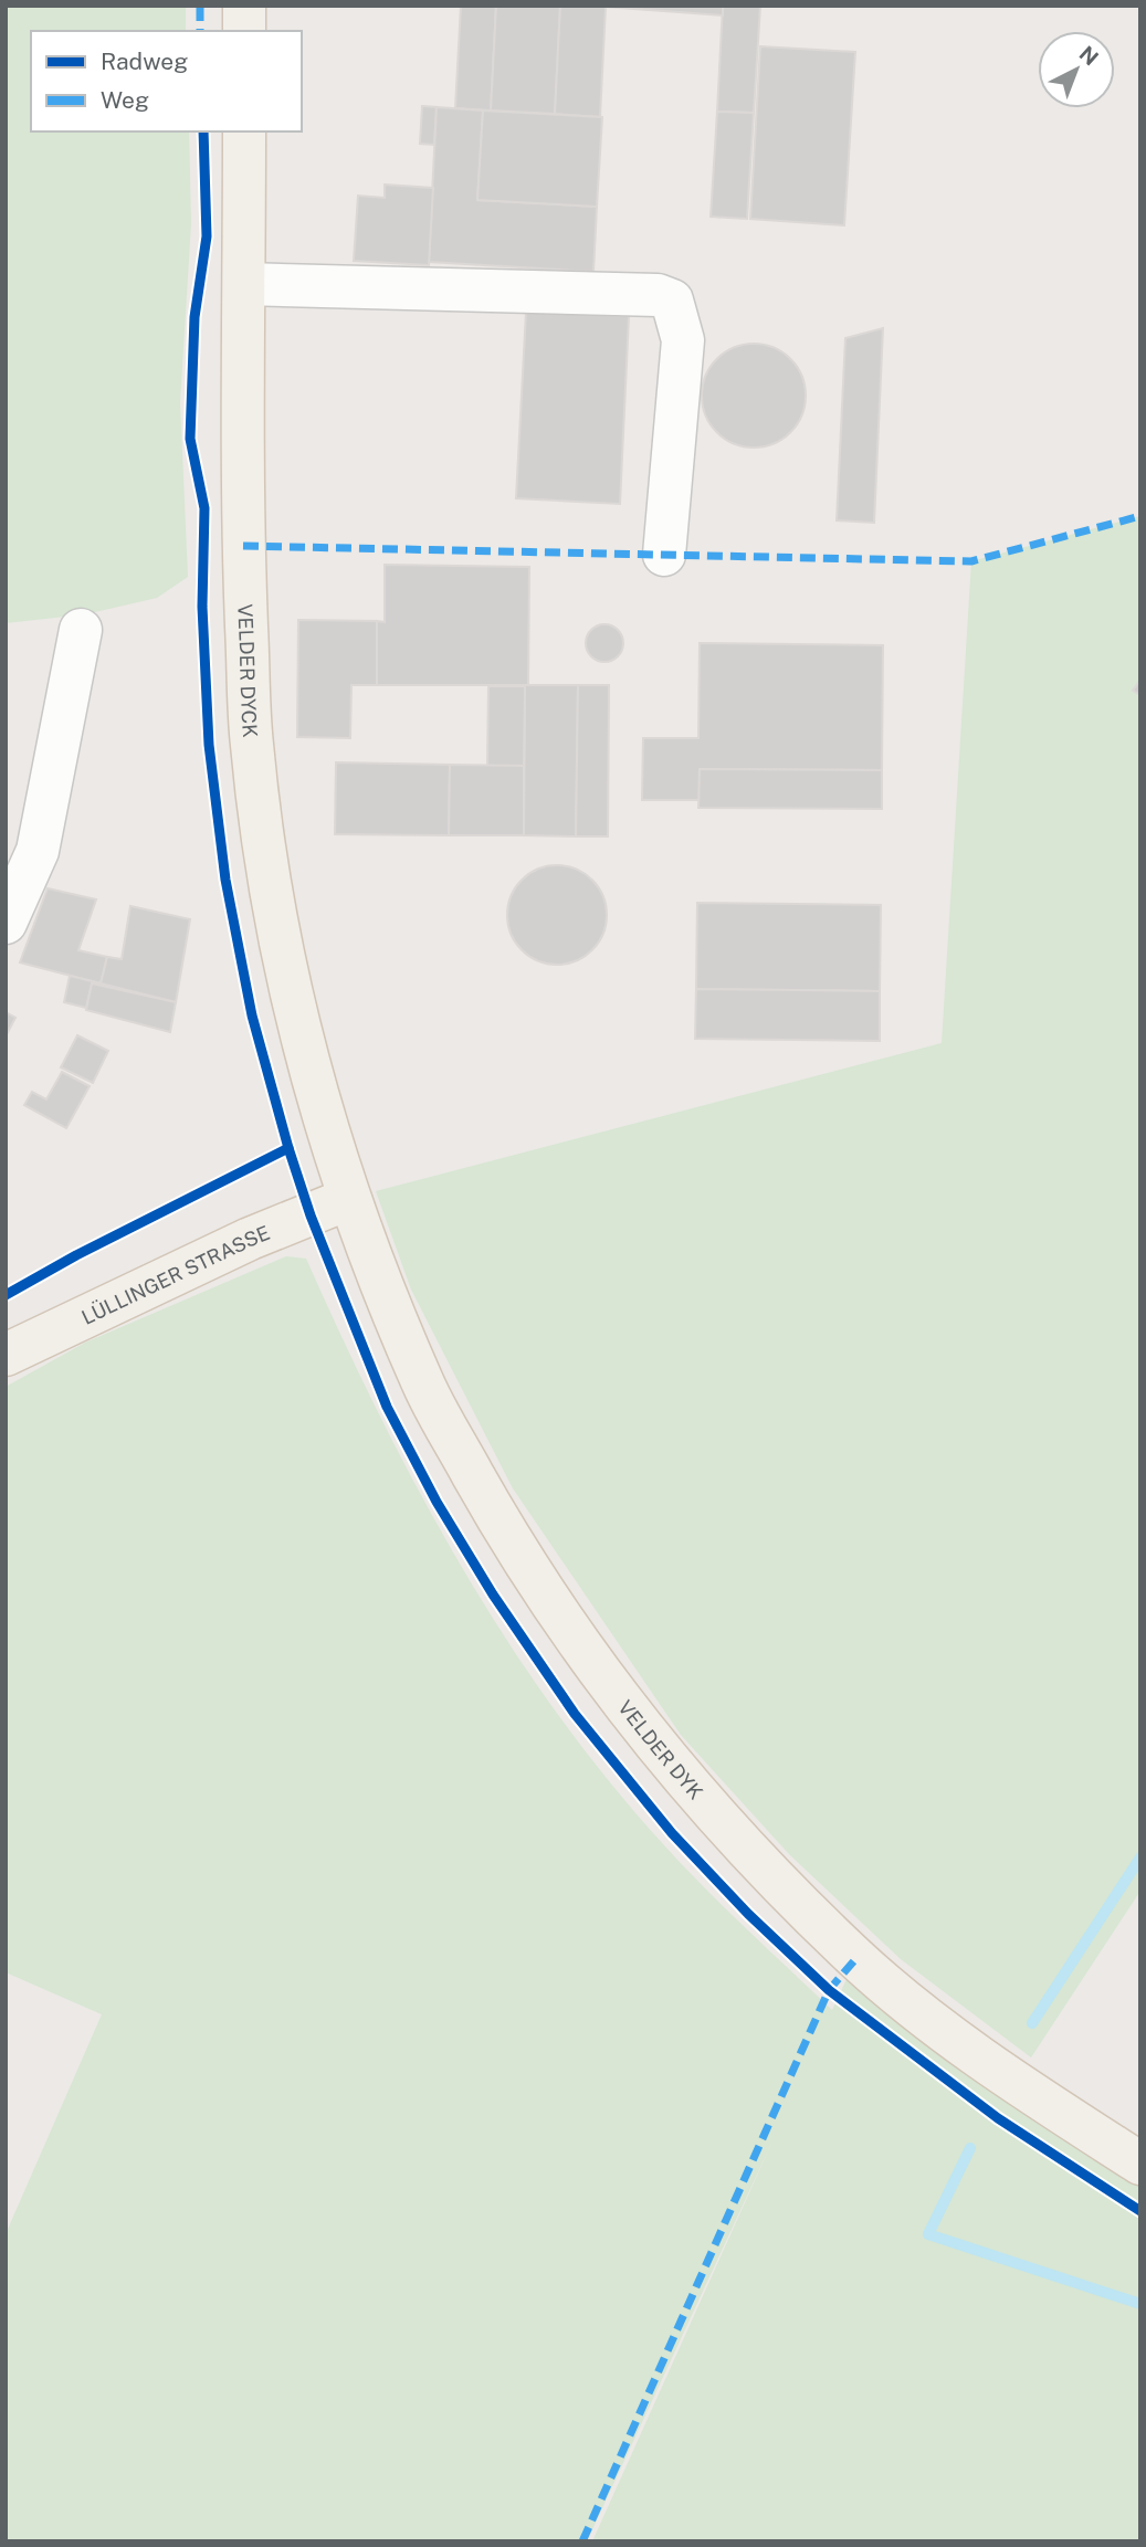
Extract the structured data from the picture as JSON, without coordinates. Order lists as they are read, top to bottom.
{
  "streets": {
    "main road": ["VELDER DYCK", "LÜLLINGER STRASSE", "VELDER DYK"]
  },
  "crossings": [
    ["VELDER DYCK", "LÜLLINGER STRASSE"],
    ["VELDER DYCK", "VELDER DYK"],
    ["LÜLLINGER STRASSE", "VELDER DYK"]
  ],
  "legend": ["Radweg", "Weg"],
  "north": "top right"
}
